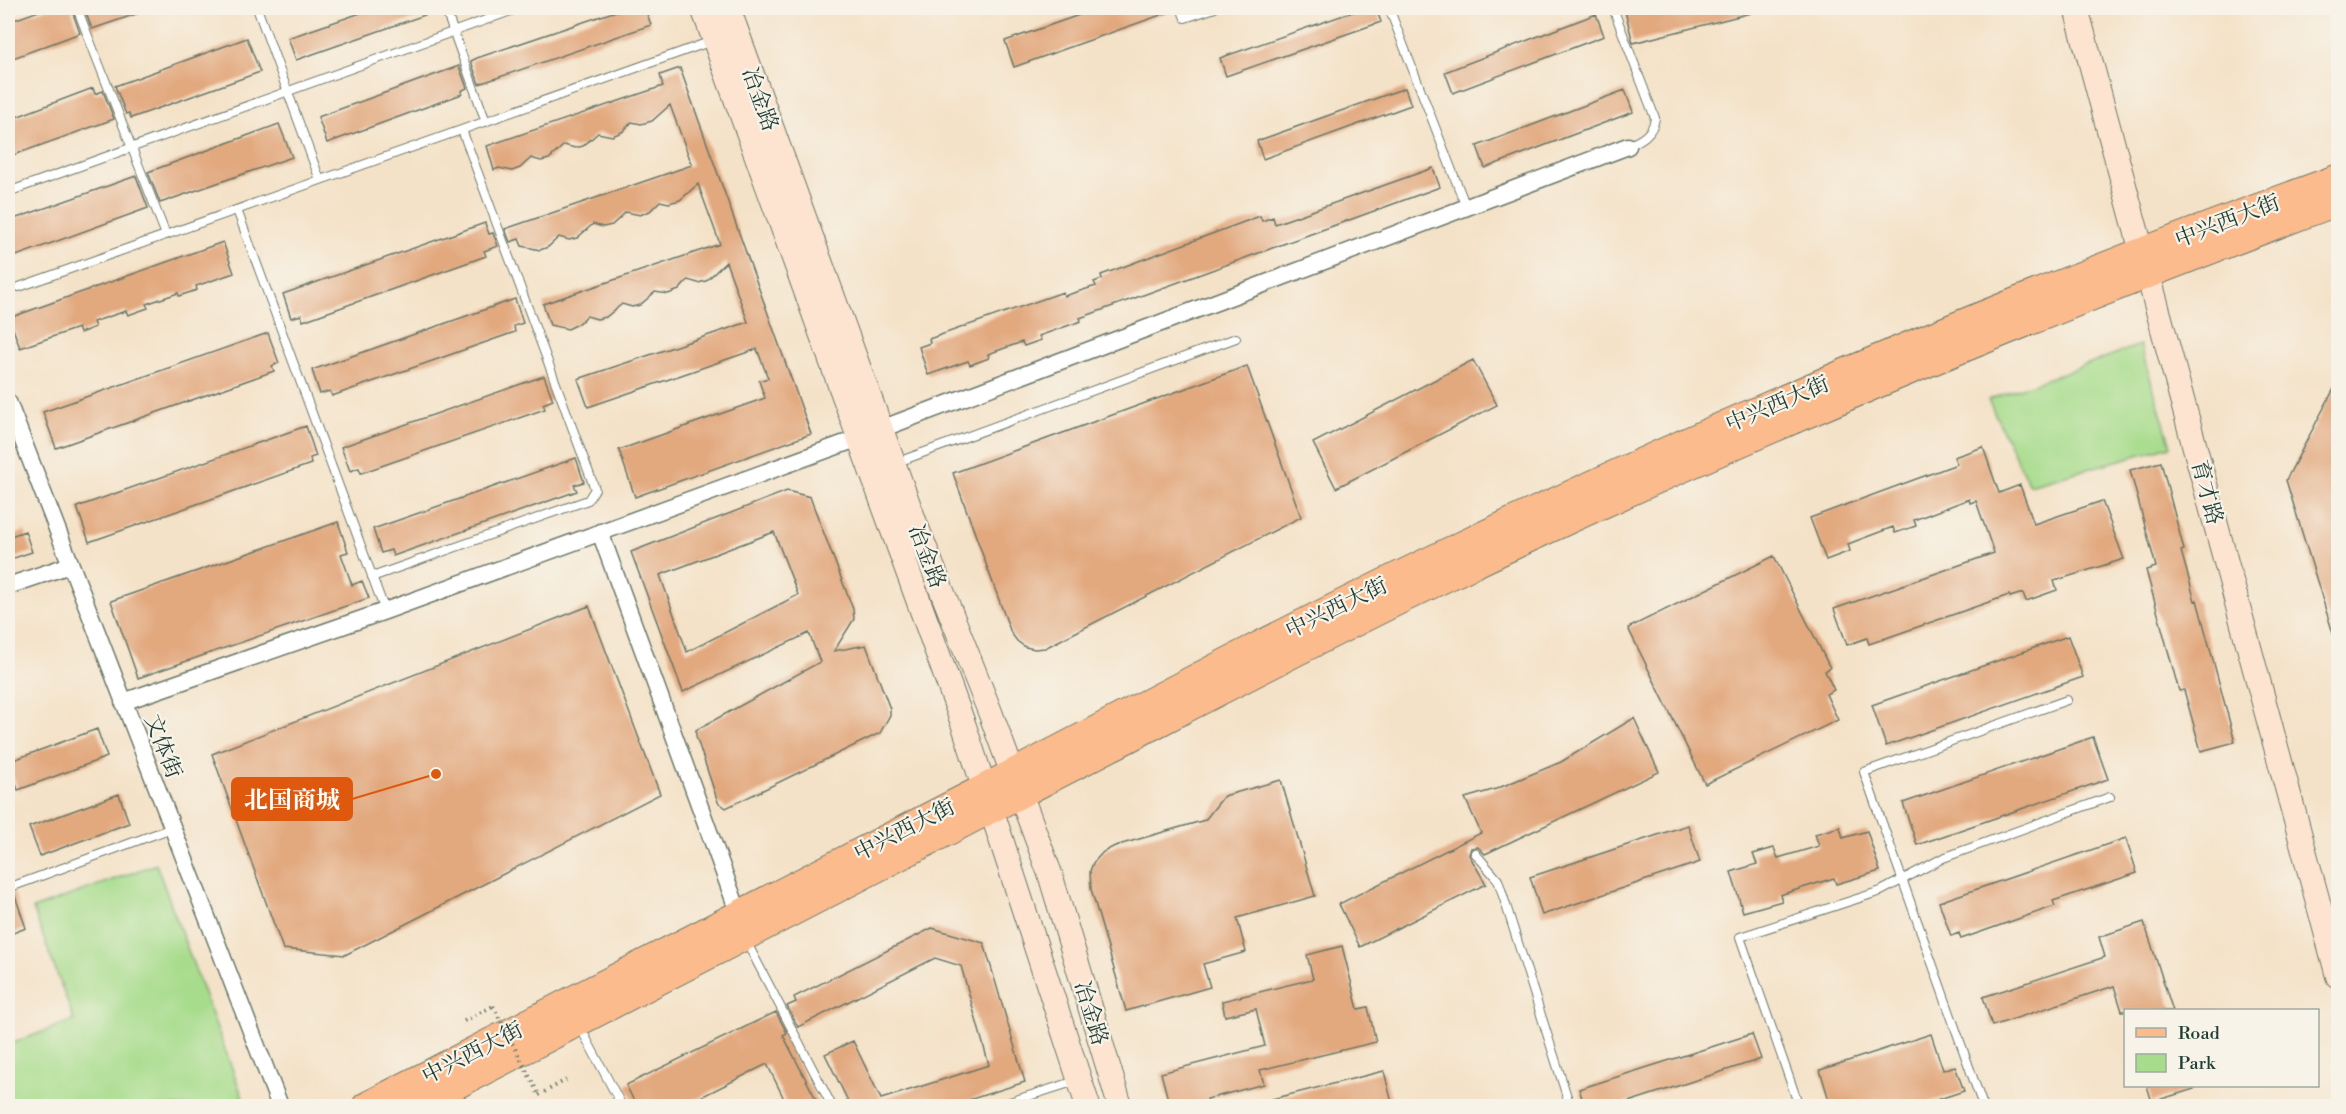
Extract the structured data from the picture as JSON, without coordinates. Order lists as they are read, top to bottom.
{
  "streets": {
    "main road": ["中兴西大街"],
    "street": ["冶金路", "育才路", "文体街"]
  },
  "crossings": [
    ["冶金路", "中兴西大街"],
    ["中兴西大街", "育才路"]
  ],
  "places": ["北国商城"],
  "legend": ["Road", "Park"]
}
